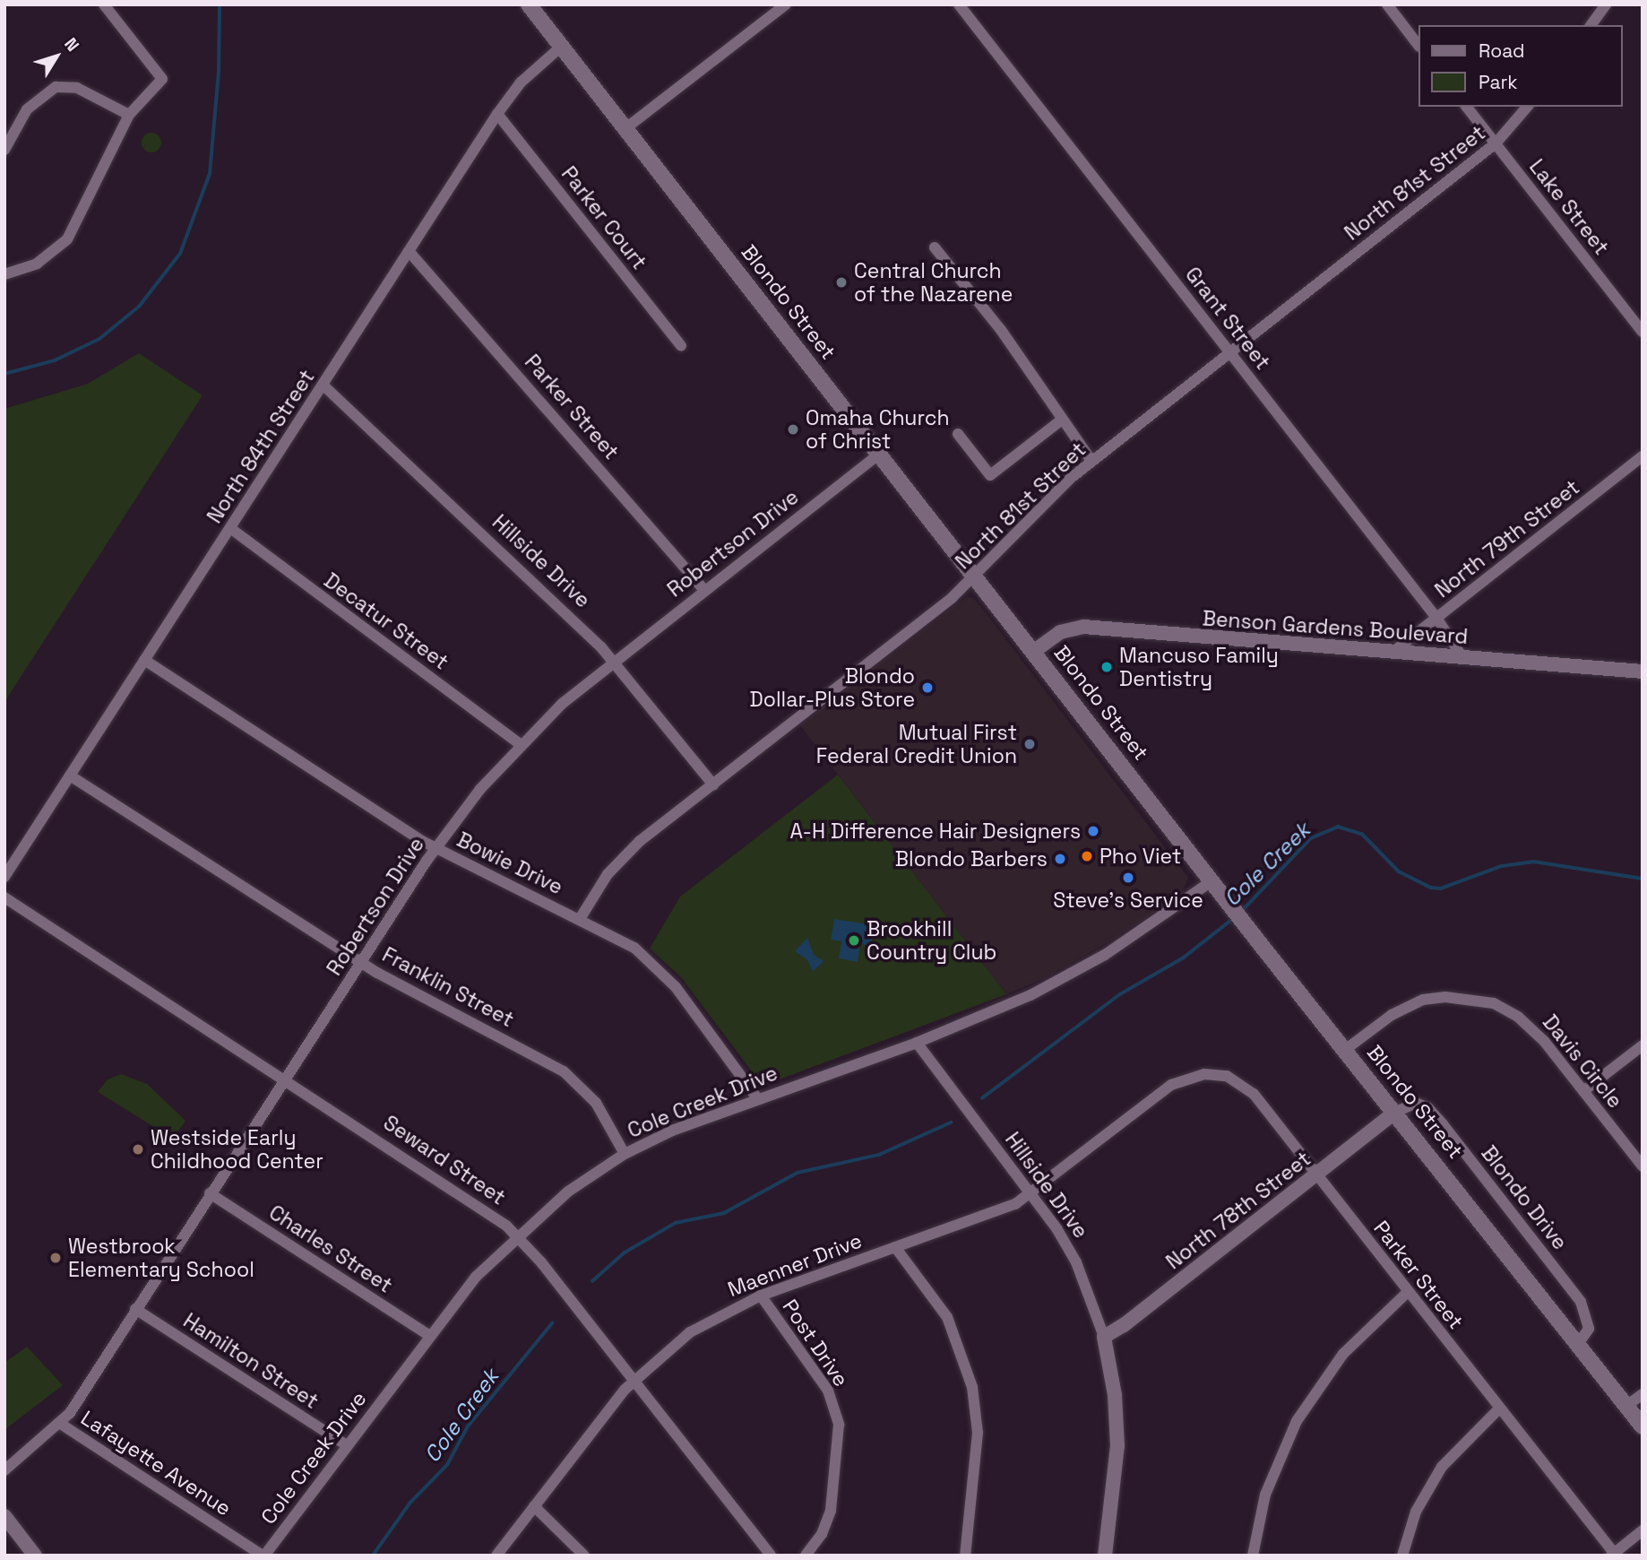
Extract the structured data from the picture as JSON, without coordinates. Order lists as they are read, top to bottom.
{
  "streets": {
    "main road": ["Blondo Street"],
    "street": [
      "North 81st Street",
      "Lake Street",
      "Parker Court",
      "Grant Street",
      "Parker Street",
      "North 84th Street",
      "North 79th Street",
      "Robertson Drive",
      "Hillside Drive",
      "Decatur Street",
      "Benson Gardens Boulevard",
      "Bowie Drive",
      "Franklin Street",
      "Davis Circle",
      "Cole Creek Drive",
      "Seward Street",
      "Blondo Drive",
      "North 78th Street",
      "Charles Street",
      "Maenner Drive",
      "Post Drive",
      "Hamilton Street",
      "Lafayette Avenue"
    ]
  },
  "crossings": [
    ["North 81st Street", "Lake Street"],
    ["North 81st Street", "Blondo Street"],
    ["North 81st Street", "Grant Street"],
    ["North 81st Street", "Hillside Drive"],
    ["North 81st Street", "Bowie Drive"],
    ["Parker Court", "North 84th Street"],
    ["Blondo Street", "North 84th Street"],
    ["Blondo Street", "Robertson Drive"],
    ["Blondo Street", "Benson Gardens Boulevard"],
    ["Blondo Street", "Davis Circle"],
    ["Blondo Street", "Cole Creek Drive"],
    ["Blondo Street", "Blondo Drive"],
    ["Blondo Street", "North 78th Street"],
    ["Grant Street", "North 79th Street"],
    ["Grant Street", "Benson Gardens Boulevard"],
    ["Parker Street", "North 84th Street"],
    ["Parker Street", "Robertson Drive"],
    ["Parker Street", "North 78th Street"],
    ["Parker Street", "Maenner Drive"],
    ["North 84th Street", "Hillside Drive"],
    ["North 84th Street", "Decatur Street"],
    ["North 84th Street", "Bowie Drive"],
    ["North 84th Street", "Franklin Street"],
    ["North 79th Street", "Benson Gardens Boulevard"],
    ["Robertson Drive", "Hillside Drive"],
    ["Robertson Drive", "Decatur Street"],
    ["Robertson Drive", "Bowie Drive"],
    ["Robertson Drive", "Franklin Street"],
    ["Robertson Drive", "Seward Street"],
    ["Robertson Drive", "Charles Street"],
    ["Robertson Drive", "Hamilton Street"],
    ["Robertson Drive", "Lafayette Avenue"],
    ["Hillside Drive", "Cole Creek Drive"],
    ["Hillside Drive", "North 78th Street"],
    ["Hillside Drive", "Maenner Drive"],
    ["Bowie Drive", "Cole Creek Drive"],
    ["Franklin Street", "Cole Creek Drive"],
    ["Cole Creek Drive", "Seward Street"],
    ["Cole Creek Drive", "Charles Street"],
    ["Cole Creek Drive", "Hamilton Street"],
    ["Cole Creek Drive", "Lafayette Avenue"],
    ["Seward Street", "Maenner Drive"],
    ["Blondo Drive", "North 78th Street"],
    ["Maenner Drive", "Post Drive"]
  ],
  "water": ["Cole Creek"],
  "places": [
    "Central Church of the Nazarene",
    "Omaha Church of Christ",
    "Mancuso Family Dentistry",
    "Blondo Dollar-Plus Store",
    "Mutual First Federal Credit Union",
    "A-H Difference Hair Designers",
    "Pho Viet",
    "Blondo Barbers",
    "Steve's Service",
    "Brookhill Country Club",
    "Westside Early Childhood Center",
    "Westbrook Elementary School"
  ],
  "legend": ["Road", "Park"],
  "north": "top right"
}
